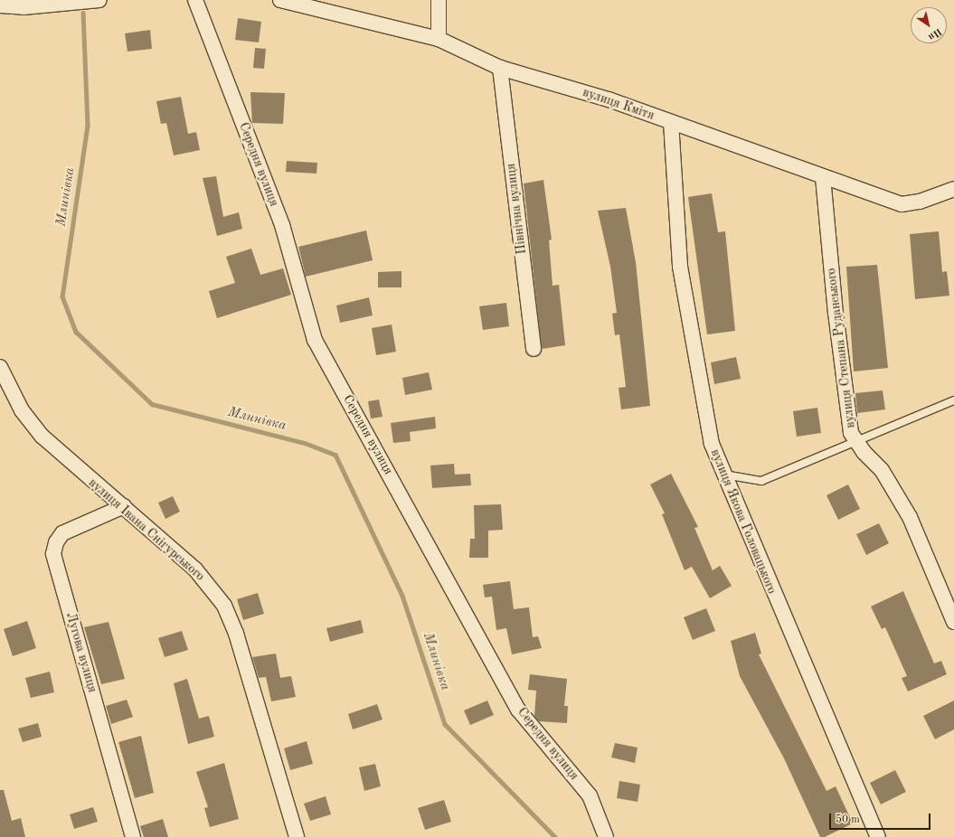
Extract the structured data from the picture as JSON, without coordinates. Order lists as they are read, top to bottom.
{
  "streets": {
    "street": [
      "вулиця Кмітя",
      "Середня вулиця",
      "Північна вулиця",
      "вулиця Степана Руданського",
      "вулиця Якова Головацького",
      "вулиця Івана Снігурського",
      "Лугова вулиця"
    ]
  },
  "crossings": [
    ["вулиця Кмітя", "Північна вулиця"],
    ["вулиця Кмітя", "вулиця Степана Руданського"],
    ["вулиця Кмітя", "вулиця Якова Головацького"],
    ["вулиця Івана Снігурського", "Лугова вулиця"]
  ],
  "water": ["Млинівка"],
  "scale_bar": "50 m",
  "north": "bottom right"
}
